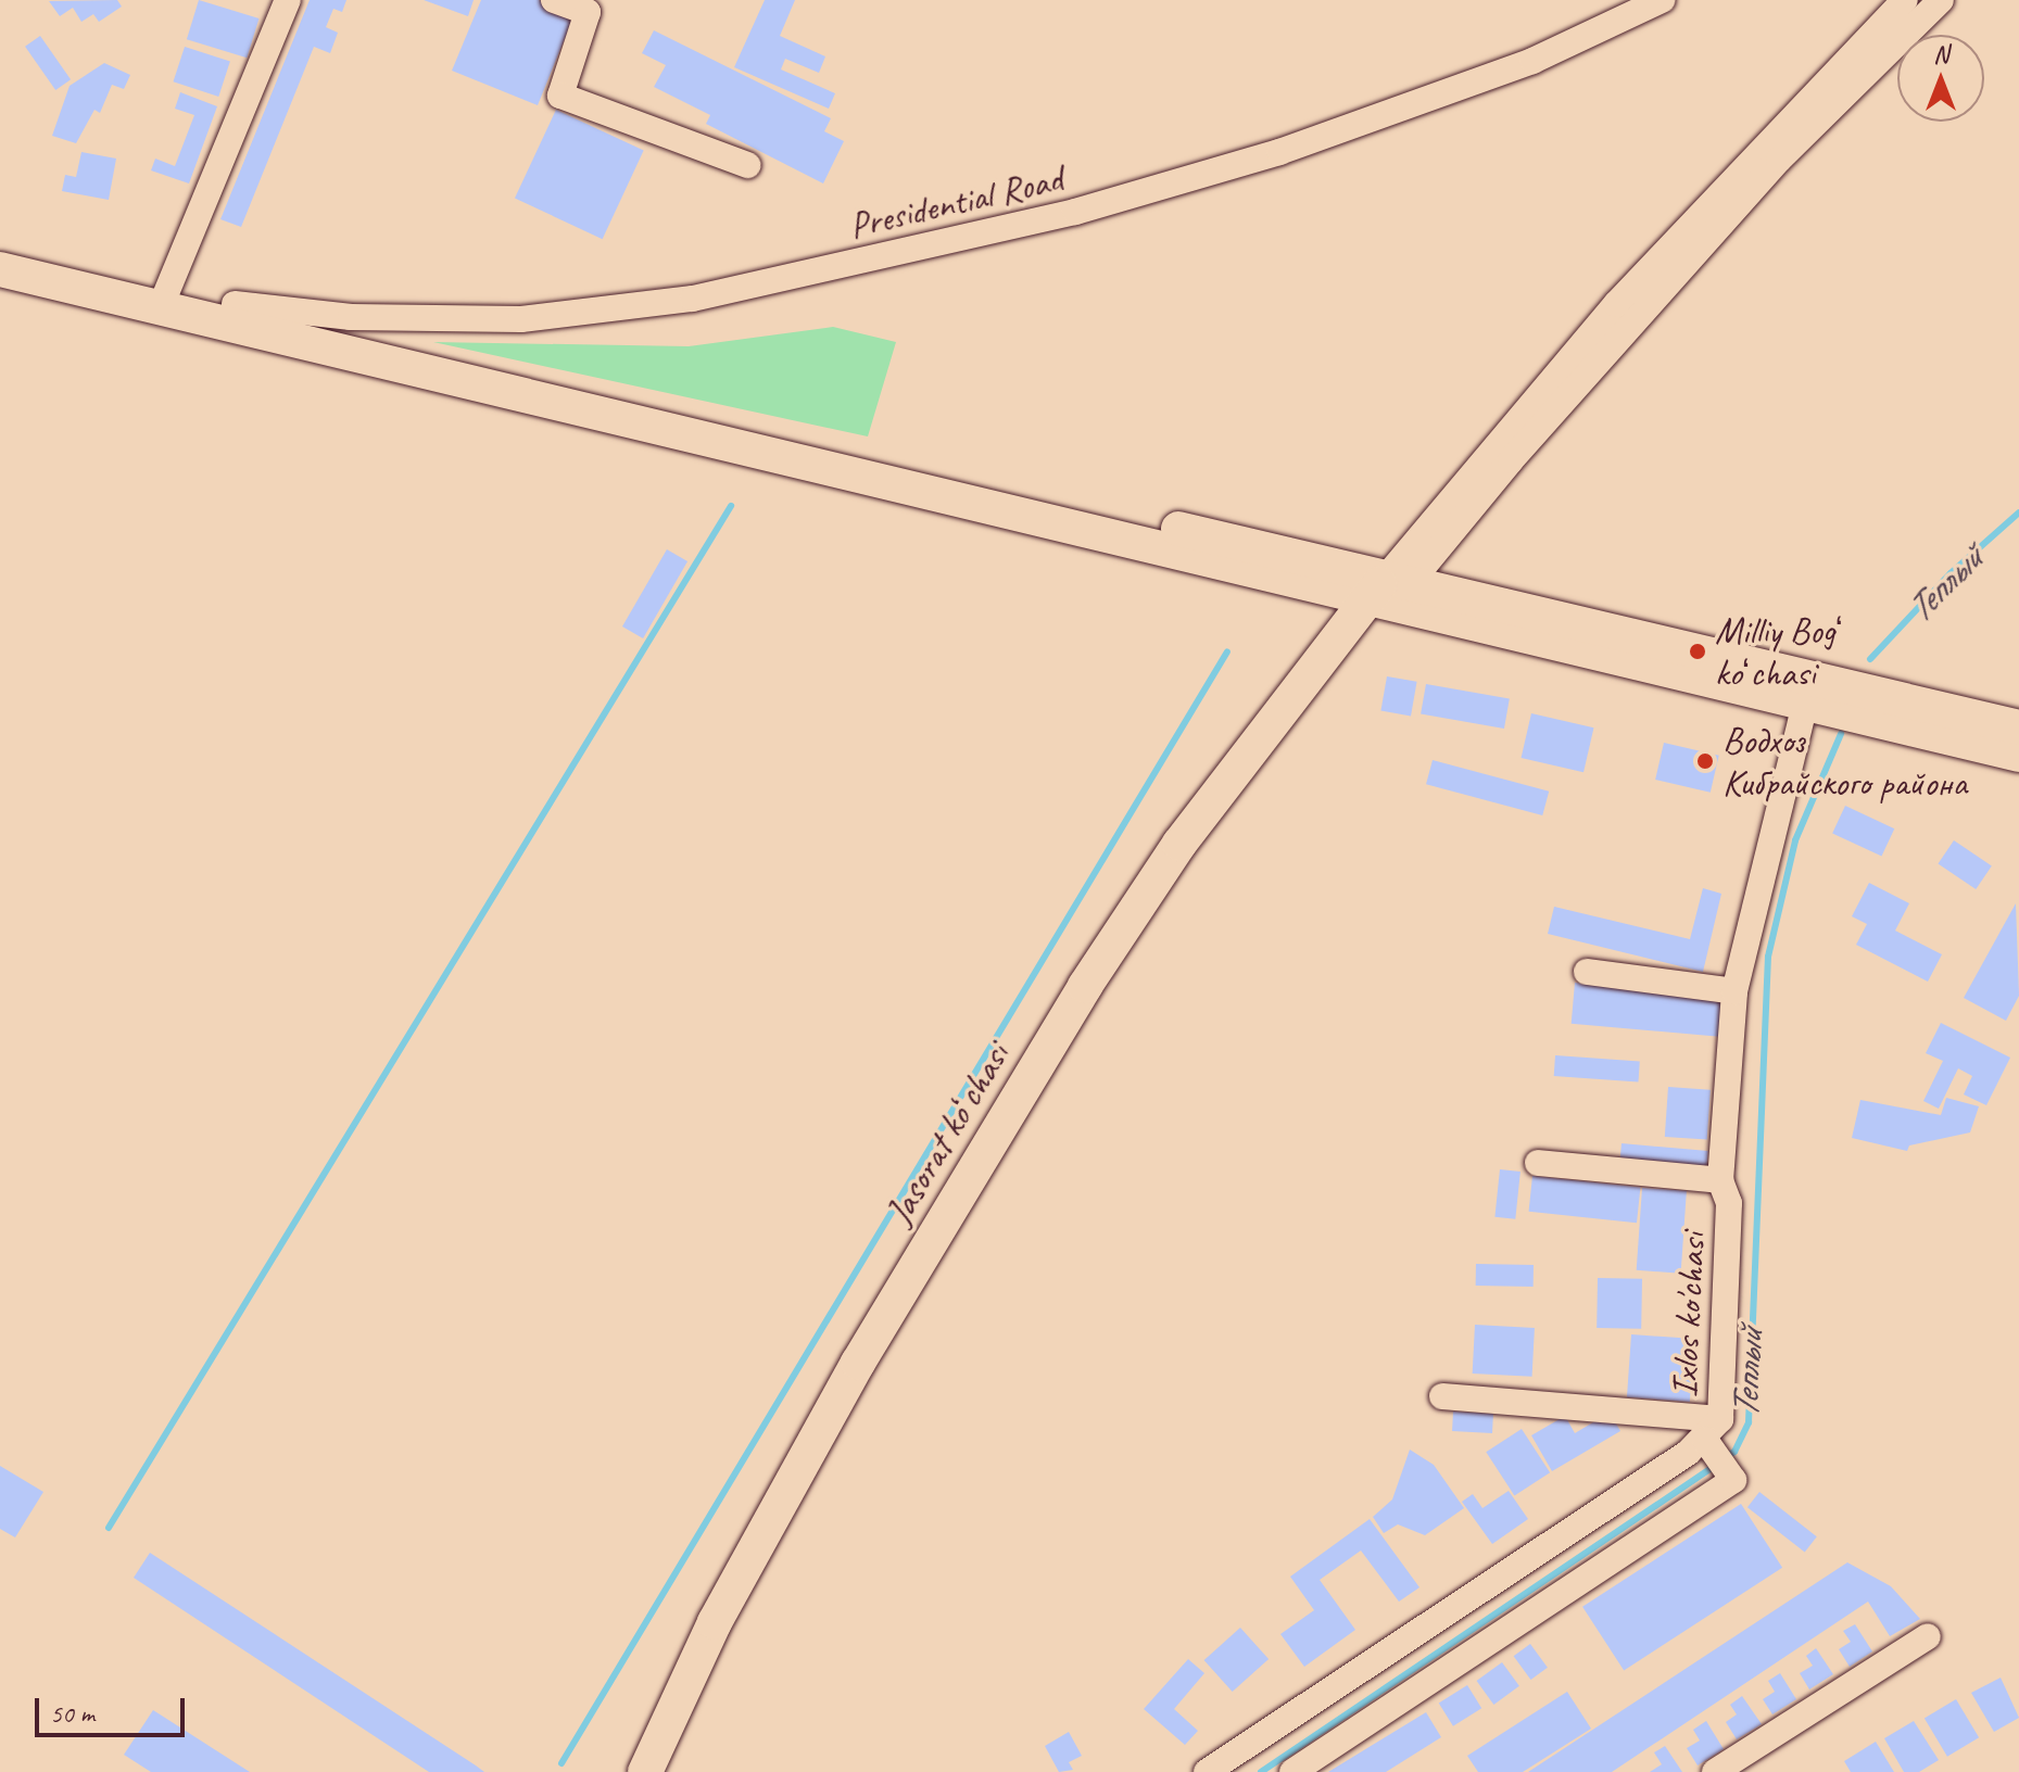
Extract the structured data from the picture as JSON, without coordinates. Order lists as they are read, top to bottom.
{
  "streets": {
    "main road": ["Jasorat koʻchasi"],
    "street": ["Presidential Road", "Ixlos ko'chasi"]
  },
  "water": ["Теплый"],
  "places": ["Milliy Bogʻ koʻchasi", "Водхоз Кибрайского района"],
  "scale_bar": "50 m",
  "north": "top"
}
